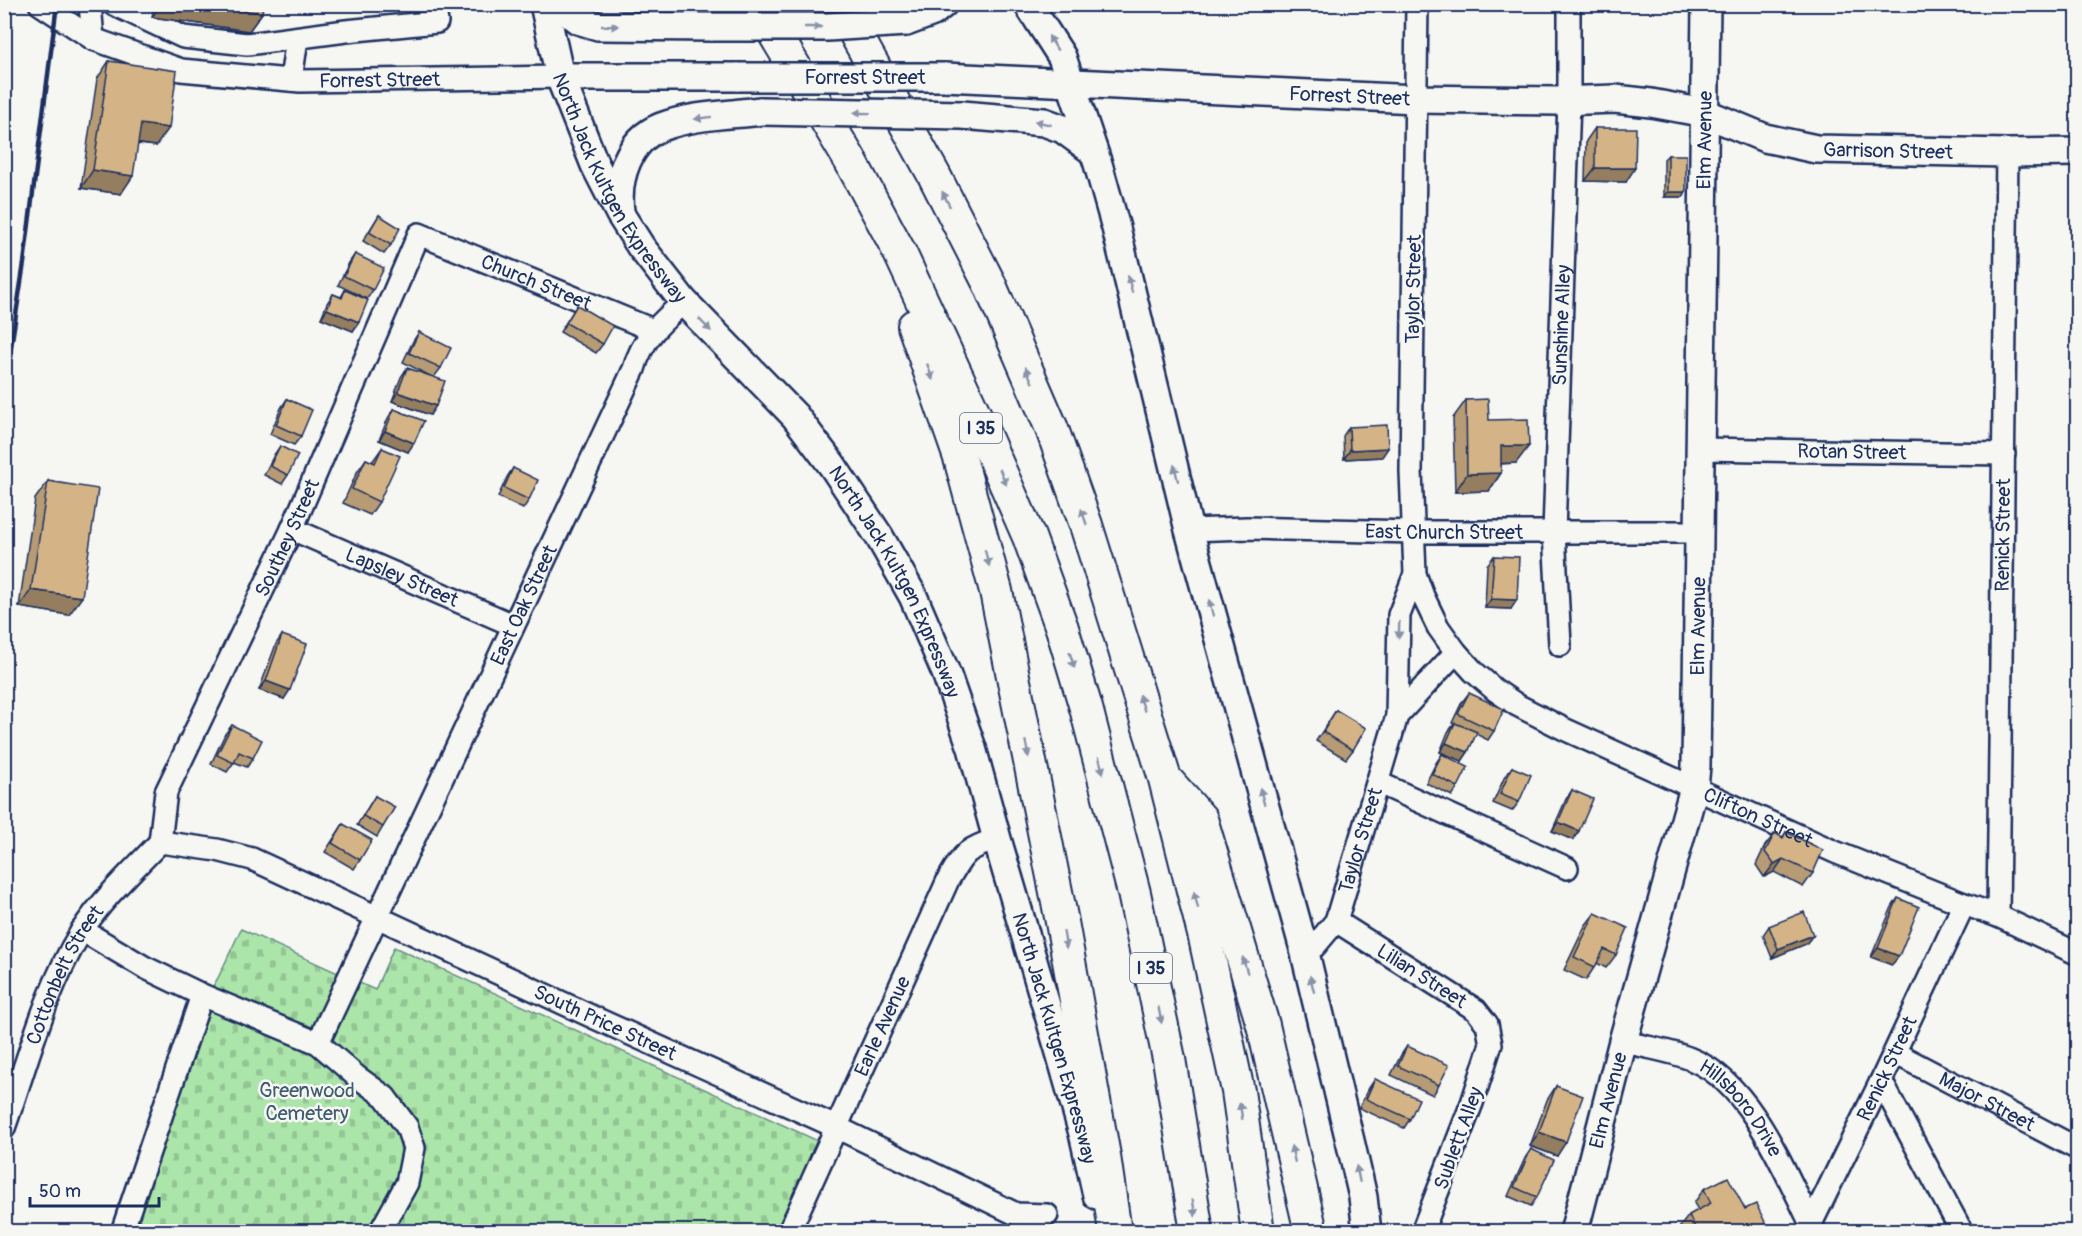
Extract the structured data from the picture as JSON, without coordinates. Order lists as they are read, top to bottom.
{
  "streets": {
    "highway": ["I 35"],
    "main road": [
      "Forrest Street",
      "Elm Avenue",
      "Garrison Street",
      "North Jack Kultgen Expressway"
    ],
    "street": [
      "Church Street",
      "Taylor Street",
      "Sunshine Alley",
      "Rotan Street",
      "East Church Street",
      "Renick Street",
      "Southey Street",
      "Lapsley Street",
      "East Oak Street",
      "Clifton Street",
      "Lilian Street",
      "Cottonbelt Street",
      "South Price Street",
      "Earle Avenue",
      "Major Street",
      "Hillsboro Drive",
      "Sublett Alley"
    ]
  },
  "crossings": [
    ["Forrest Street", "Elm Avenue"],
    ["Forrest Street", "Garrison Street"],
    ["Forrest Street", "North Jack Kultgen Expressway"],
    ["Forrest Street", "Taylor Street"],
    ["Forrest Street", "Sunshine Alley"],
    ["Elm Avenue", "Garrison Street"],
    ["Elm Avenue", "Rotan Street"],
    ["Elm Avenue", "East Church Street"],
    ["Elm Avenue", "Clifton Street"],
    ["Elm Avenue", "Hillsboro Drive"],
    ["Garrison Street", "Renick Street"],
    ["North Jack Kultgen Expressway", "East Oak Street"],
    ["North Jack Kultgen Expressway", "Earle Avenue"],
    ["Church Street", "Southey Street"],
    ["Church Street", "East Oak Street"],
    ["Taylor Street", "East Church Street"],
    ["Taylor Street", "Clifton Street"],
    ["Taylor Street", "Lilian Street"],
    ["Sunshine Alley", "East Church Street"],
    ["Rotan Street", "Renick Street"],
    ["Renick Street", "Clifton Street"],
    ["Renick Street", "Major Street"],
    ["Renick Street", "Hillsboro Drive"],
    ["Southey Street", "Lapsley Street"],
    ["Southey Street", "Cottonbelt Street"],
    ["Southey Street", "South Price Street"],
    ["Lapsley Street", "East Oak Street"],
    ["East Oak Street", "South Price Street"],
    ["Lilian Street", "Sublett Alley"],
    ["Cottonbelt Street", "South Price Street"],
    ["South Price Street", "Earle Avenue"]
  ],
  "one_way": ["North Jack Kultgen Expressway"],
  "parks": ["Greenwood Cemetery"],
  "scale_bar": "50 m"
}
